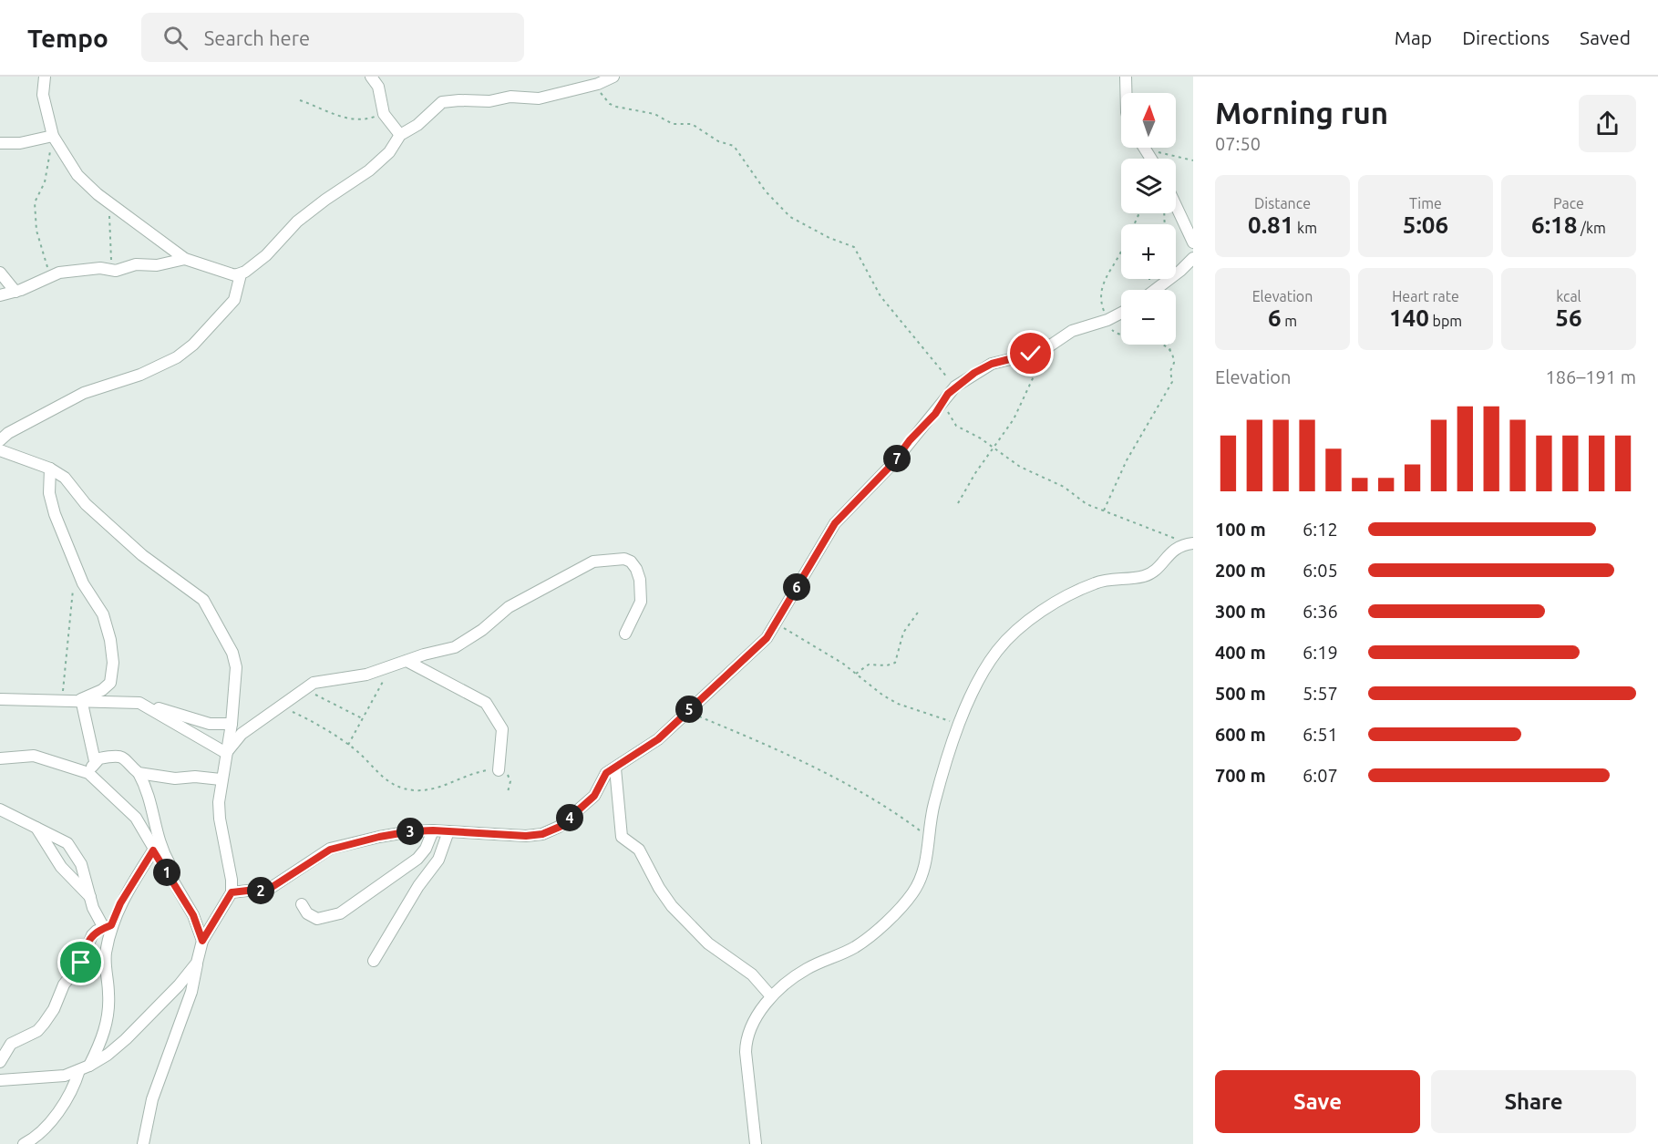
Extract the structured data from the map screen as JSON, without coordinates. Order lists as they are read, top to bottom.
{
  "north": "top",
  "page": {
    "header": "Tempo",
    "search": "Search here",
    "nav": ["Map", "Directions", "Saved"],
    "heading": ["Morning run", "07:50"],
    "map_buttons": ["+", "−"],
    "stats": [
      ["Distance", "0.81 km"],
      ["Time", "5:06"],
      ["Pace", "6:18 /km"],
      ["Elevation", "6 m"],
      ["Heart rate", "140 bpm"],
      ["kcal", "56"]
    ],
    "chart": ["Elevation", "186–191 m"],
    "pins": [
      "7",
      "6",
      "5",
      "4",
      "3",
      "1",
      "2"
    ],
    "list": [
      {
        "name": "100 m",
        "note": "6:12"
      },
      {
        "name": "200 m",
        "note": "6:05"
      },
      {
        "name": "300 m",
        "note": "6:36"
      },
      {
        "name": "400 m",
        "note": "6:19"
      },
      {
        "name": "500 m",
        "note": "5:57"
      },
      {
        "name": "600 m",
        "note": "6:51"
      },
      {
        "name": "700 m",
        "note": "6:07"
      }
    ],
    "buttons": ["Save", "Share"]
  }
}
